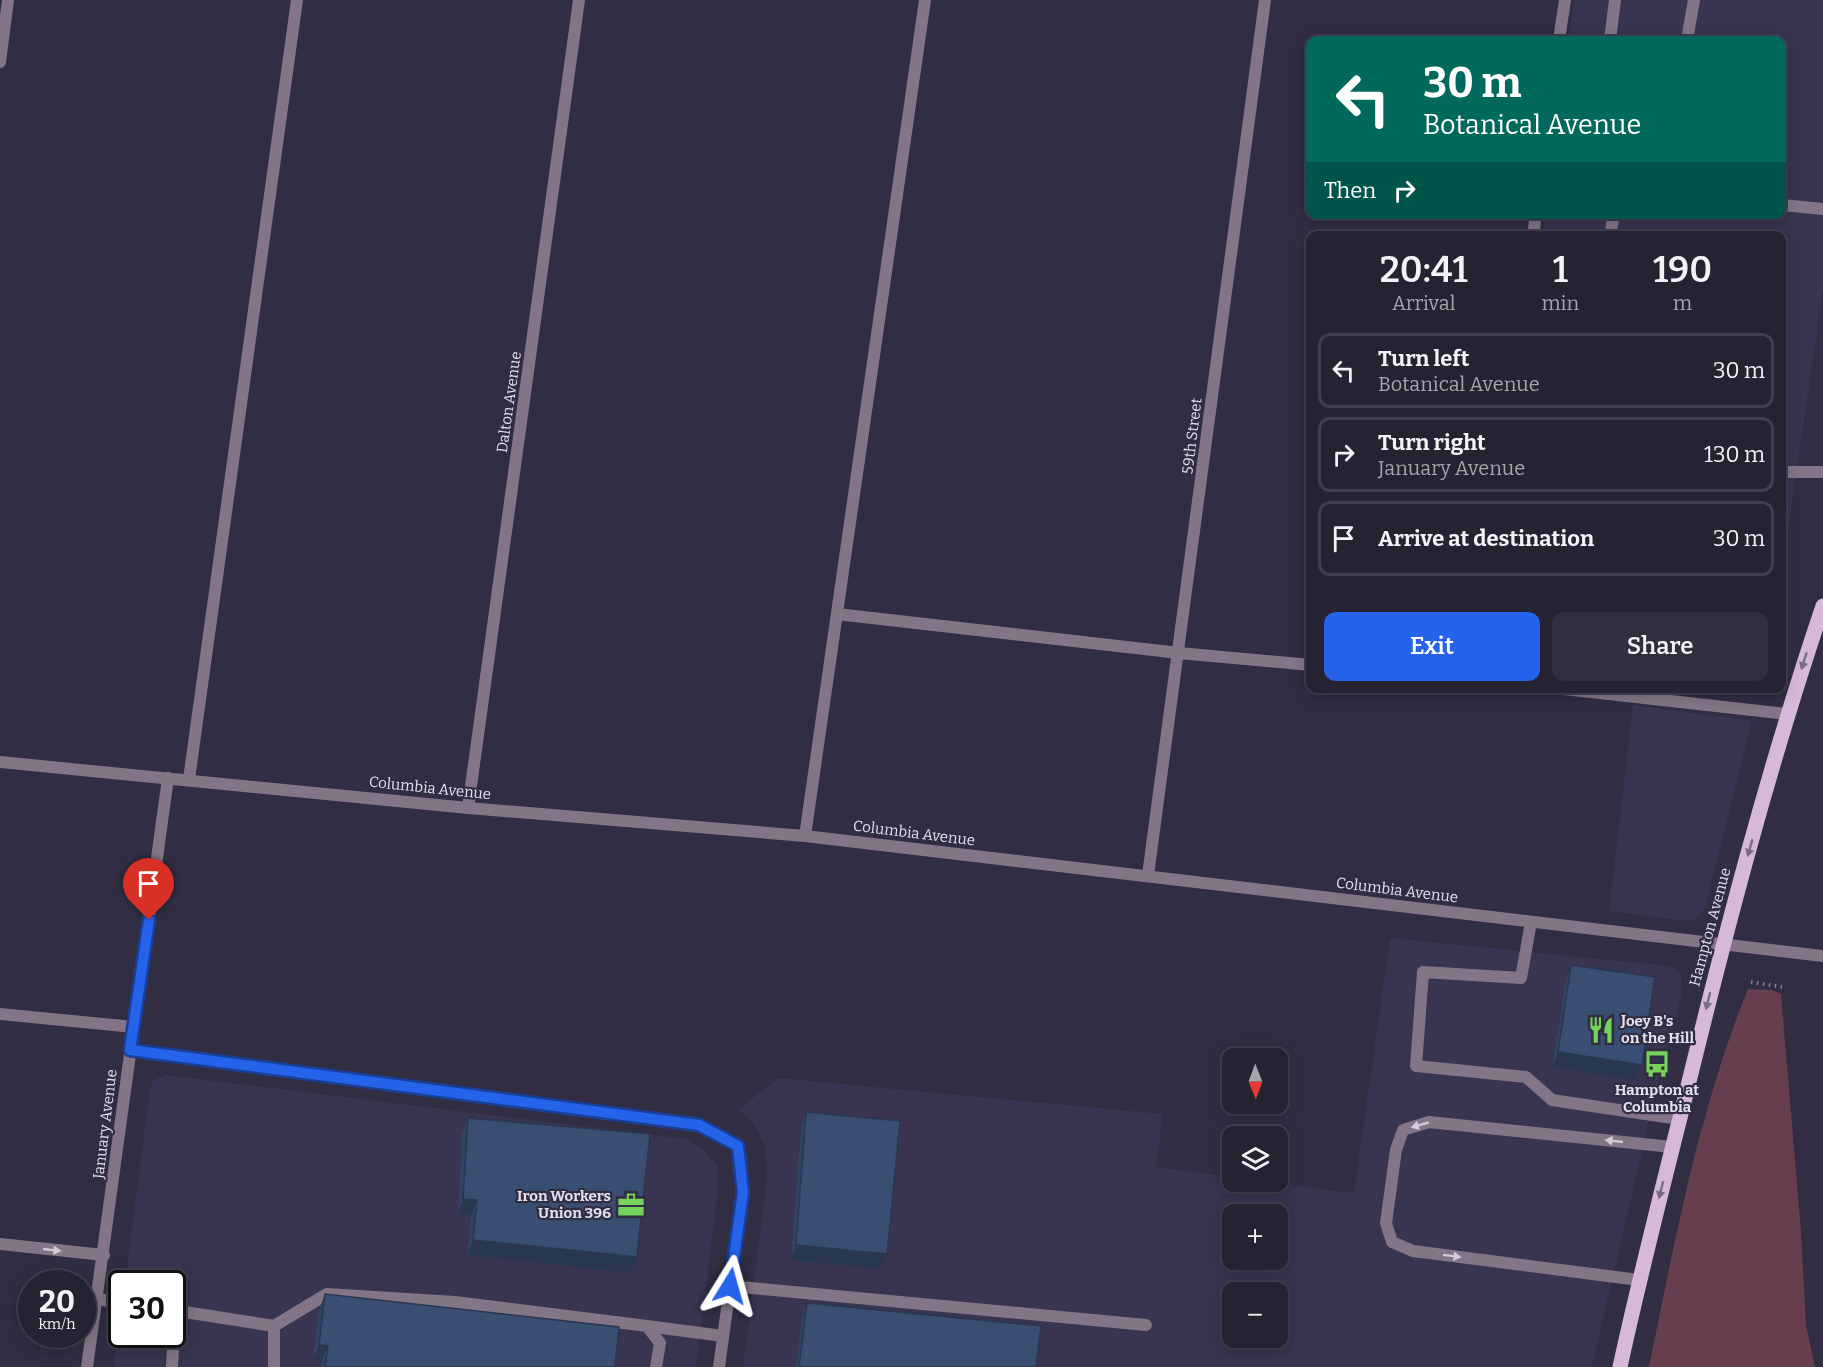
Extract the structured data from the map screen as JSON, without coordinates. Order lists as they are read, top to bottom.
{
  "streets": {
    "main road": ["Hampton Avenue"],
    "street": [
      "Dalton Avenue",
      "59th Street",
      "Columbia Avenue",
      "January Avenue"
    ]
  },
  "crossings": [
    ["Dalton Avenue", "Columbia Avenue"],
    ["59th Street", "Columbia Avenue"],
    ["Columbia Avenue", "Hampton Avenue"],
    ["Columbia Avenue", "January Avenue"]
  ],
  "one_way": ["Hampton Avenue"],
  "places": {
    "restaurant": ["Joey B's on the Hill"],
    "bus stop": ["Hampton at Columbia"],
    "office": ["Iron Workers Union 396"]
  },
  "north": "bottom",
  "page": {
    "turn": ["30 m", "Botanical Avenue"],
    "then": "Then",
    "eta": [
      "20:41",
      "Arrival",
      "1",
      "min",
      "190",
      "m"
    ],
    "list": [
      {
        "name": "Turn left",
        "note": "Botanical Avenue",
        "value": "30 m"
      },
      {
        "name": "Turn right",
        "note": "January Avenue",
        "value": "130 m"
      },
      {
        "name": "Arrive at destination",
        "value": "30 m"
      }
    ],
    "buttons": ["Exit", "Share"],
    "map_buttons": ["+", "−"],
    "speed": "20 km/h",
    "limit": "30"
  }
}
